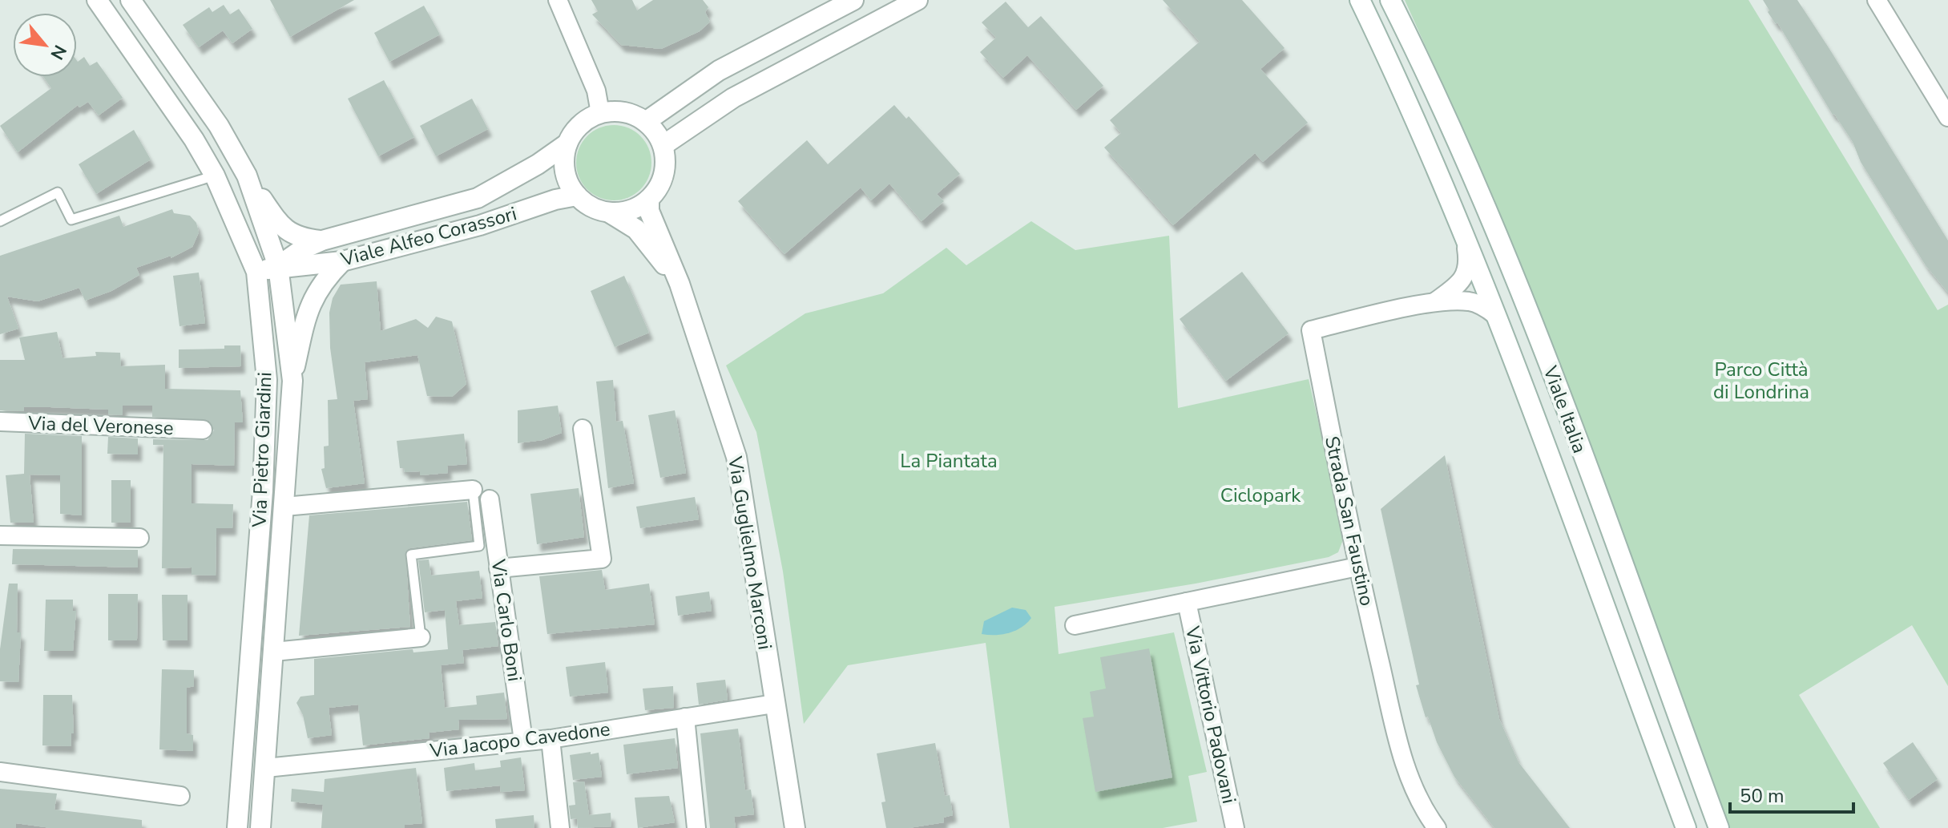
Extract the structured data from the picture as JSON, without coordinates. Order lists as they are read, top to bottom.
{
  "streets": {
    "street": [
      "Viale Alfeo Corassori",
      "Viale Italia",
      "Via del Veronese",
      "Via Pietro Giardini",
      "Strada San Faustino",
      "Via Guglielmo Marconi",
      "Via Carlo Boni",
      "Via Vittorio Padovani",
      "Via Jacopo Cavedone"
    ]
  },
  "crossings": [
    ["Viale Alfeo Corassori", "Via Pietro Giardini"],
    ["Viale Alfeo Corassori", "Via Guglielmo Marconi"],
    ["Viale Italia", "Strada San Faustino"],
    ["Via Pietro Giardini", "Via Jacopo Cavedone"],
    ["Strada San Faustino", "Via Vittorio Padovani"],
    ["Via Guglielmo Marconi", "Via Jacopo Cavedone"],
    ["Via Carlo Boni", "Via Jacopo Cavedone"]
  ],
  "parks": ["Parco Città di Londrina", "La Piantata", "Ciclopark"],
  "scale_bar": "50 m",
  "north": "bottom right"
}
